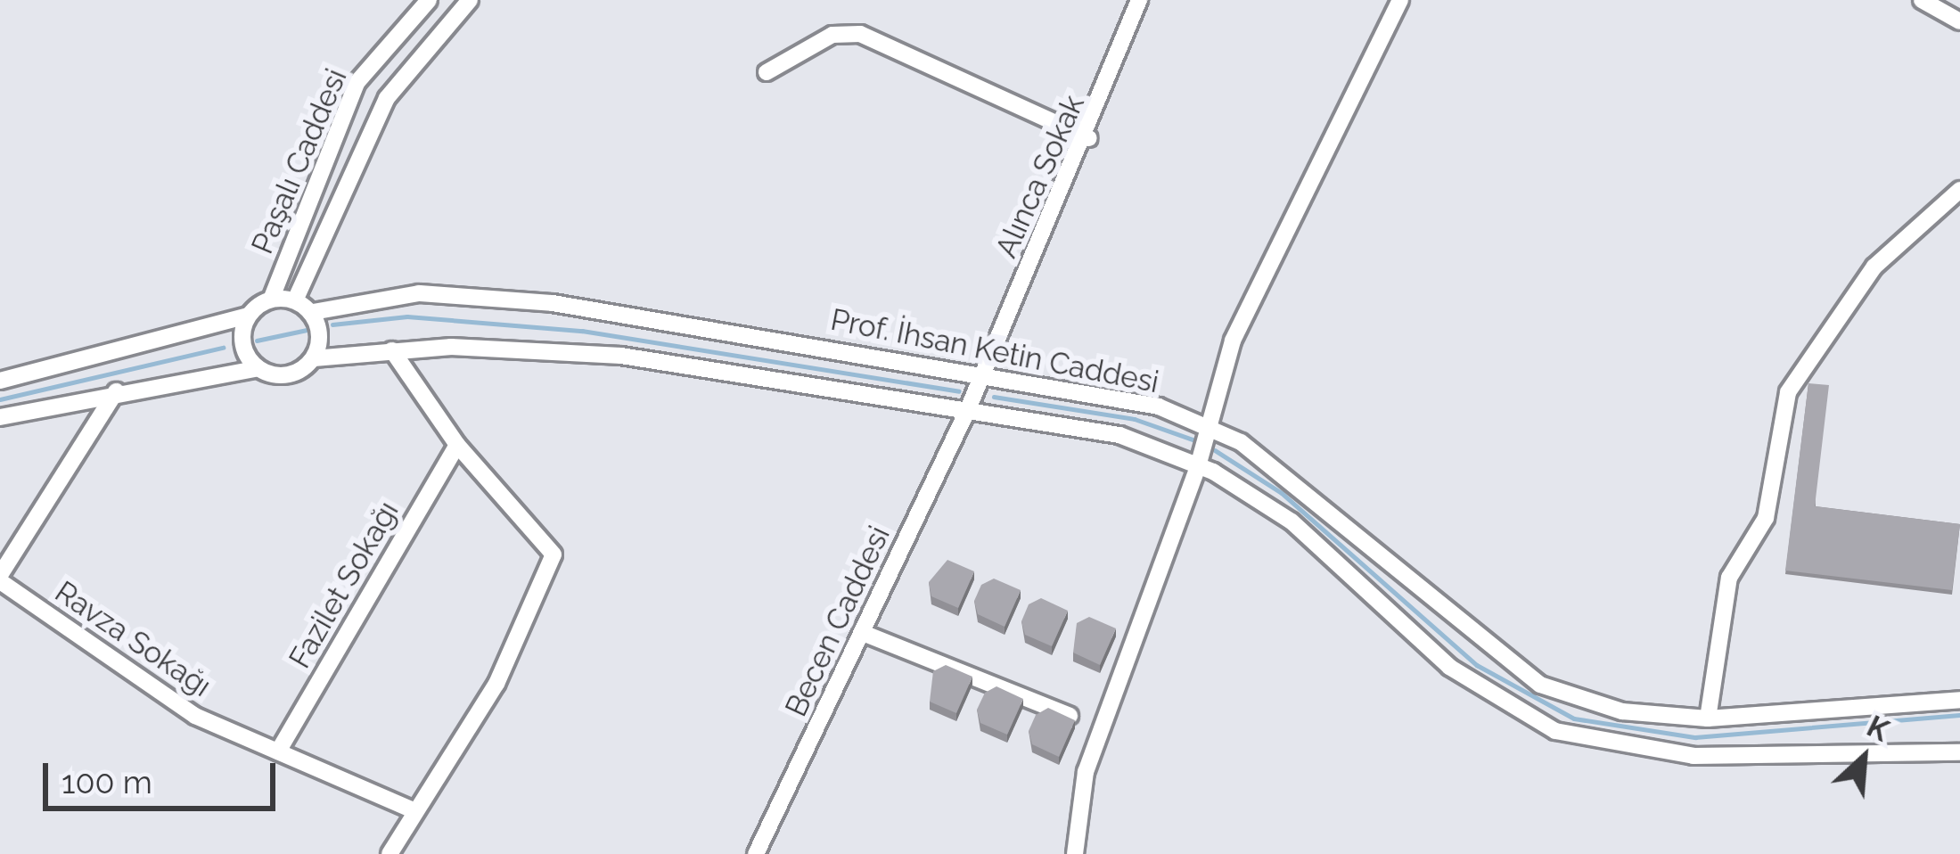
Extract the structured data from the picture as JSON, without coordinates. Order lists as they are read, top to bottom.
{
  "streets": {
    "street": [
      "Paşalı Caddesi",
      "Alınca Sokak",
      "Prof. İhsan Ketin Caddesi",
      "Fazilet Sokağı",
      "Becen Caddesi",
      "Ravza Sokağı"
    ]
  },
  "crossings": [
    ["Paşalı Caddesi", "Prof. İhsan Ketin Caddesi"],
    ["Alınca Sokak", "Prof. İhsan Ketin Caddesi"],
    ["Alınca Sokak", "Becen Caddesi"],
    ["Prof. İhsan Ketin Caddesi", "Becen Caddesi"],
    ["Fazilet Sokağı", "Ravza Sokağı"]
  ],
  "scale_bar": "100 m",
  "north": "top right"
}
